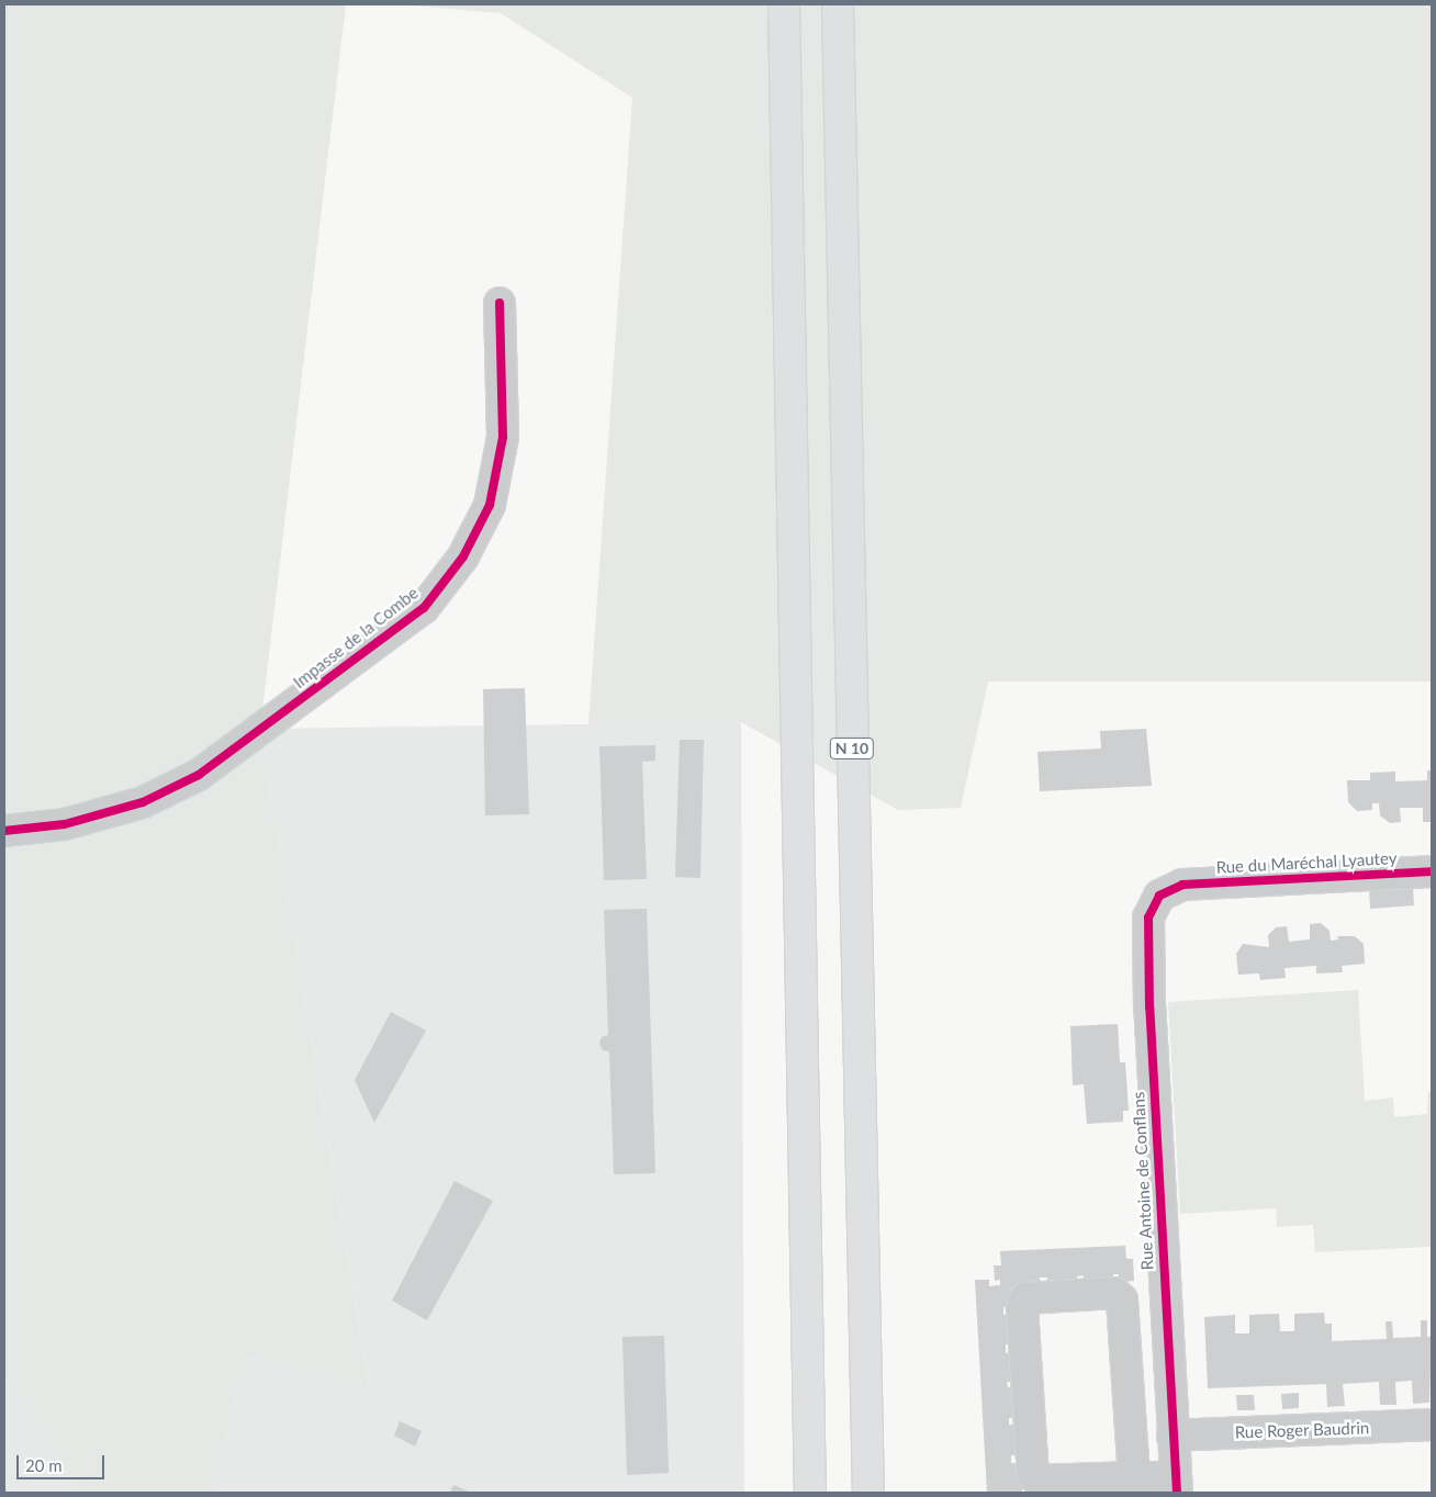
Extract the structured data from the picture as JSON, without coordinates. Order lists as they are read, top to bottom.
{
  "streets": {
    "highway": ["N 10"],
    "street": [
      "Impasse de la Combe",
      "Rue du Maréchal Lyautey",
      "Rue Antoine de Conflans",
      "Rue Roger Baudrin"
    ]
  },
  "crossings": [
    ["Rue du Maréchal Lyautey", "Rue Antoine de Conflans"],
    ["Rue Antoine de Conflans", "Rue Roger Baudrin"]
  ],
  "scale_bar": "20 m"
}
